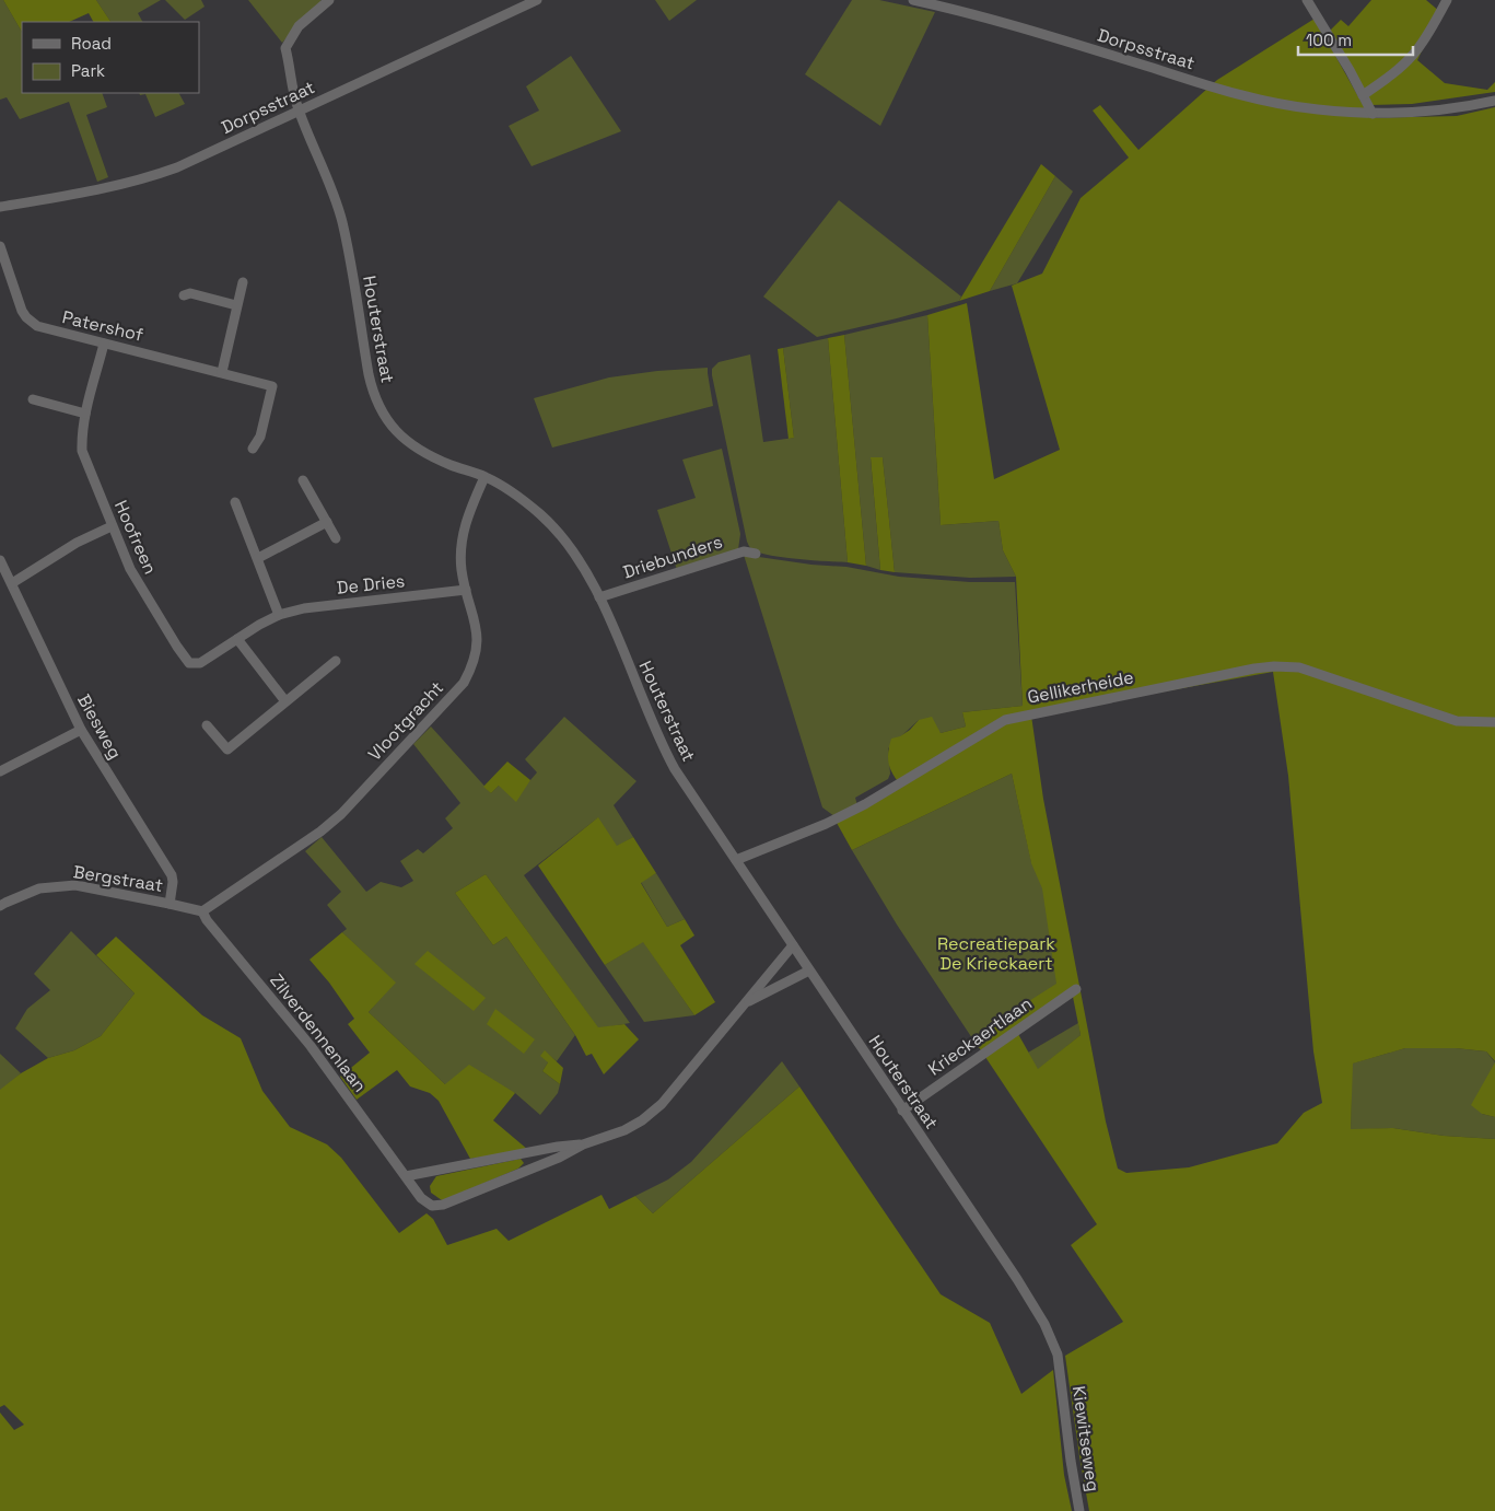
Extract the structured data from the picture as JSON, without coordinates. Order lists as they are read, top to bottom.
{
  "streets": {
    "street": [
      "Dorpsstraat",
      "Patershof",
      "Houterstraat",
      "Hoofreen",
      "Driebunders",
      "De Dries",
      "Gellikerheide",
      "Vlootgracht",
      "Biesweg",
      "Bergstraat",
      "Zilverdennenlaan",
      "Krieckaertlaan",
      "Kiewitseweg"
    ]
  },
  "crossings": [
    ["Dorpsstraat", "Houterstraat"],
    ["Patershof", "Hoofreen"],
    ["Houterstraat", "Driebunders"],
    ["Houterstraat", "Gellikerheide"],
    ["Houterstraat", "Vlootgracht"],
    ["Houterstraat", "Zilverdennenlaan"],
    ["Houterstraat", "Krieckaertlaan"],
    ["Houterstraat", "Kiewitseweg"],
    ["Hoofreen", "De Dries"],
    ["De Dries", "Vlootgracht"],
    ["Vlootgracht", "Bergstraat"],
    ["Vlootgracht", "Zilverdennenlaan"],
    ["Biesweg", "Bergstraat"],
    ["Bergstraat", "Zilverdennenlaan"]
  ],
  "parks": ["Recreatiepark De Krieckaert"],
  "legend": ["Road", "Park"],
  "scale_bar": "100 m"
}
